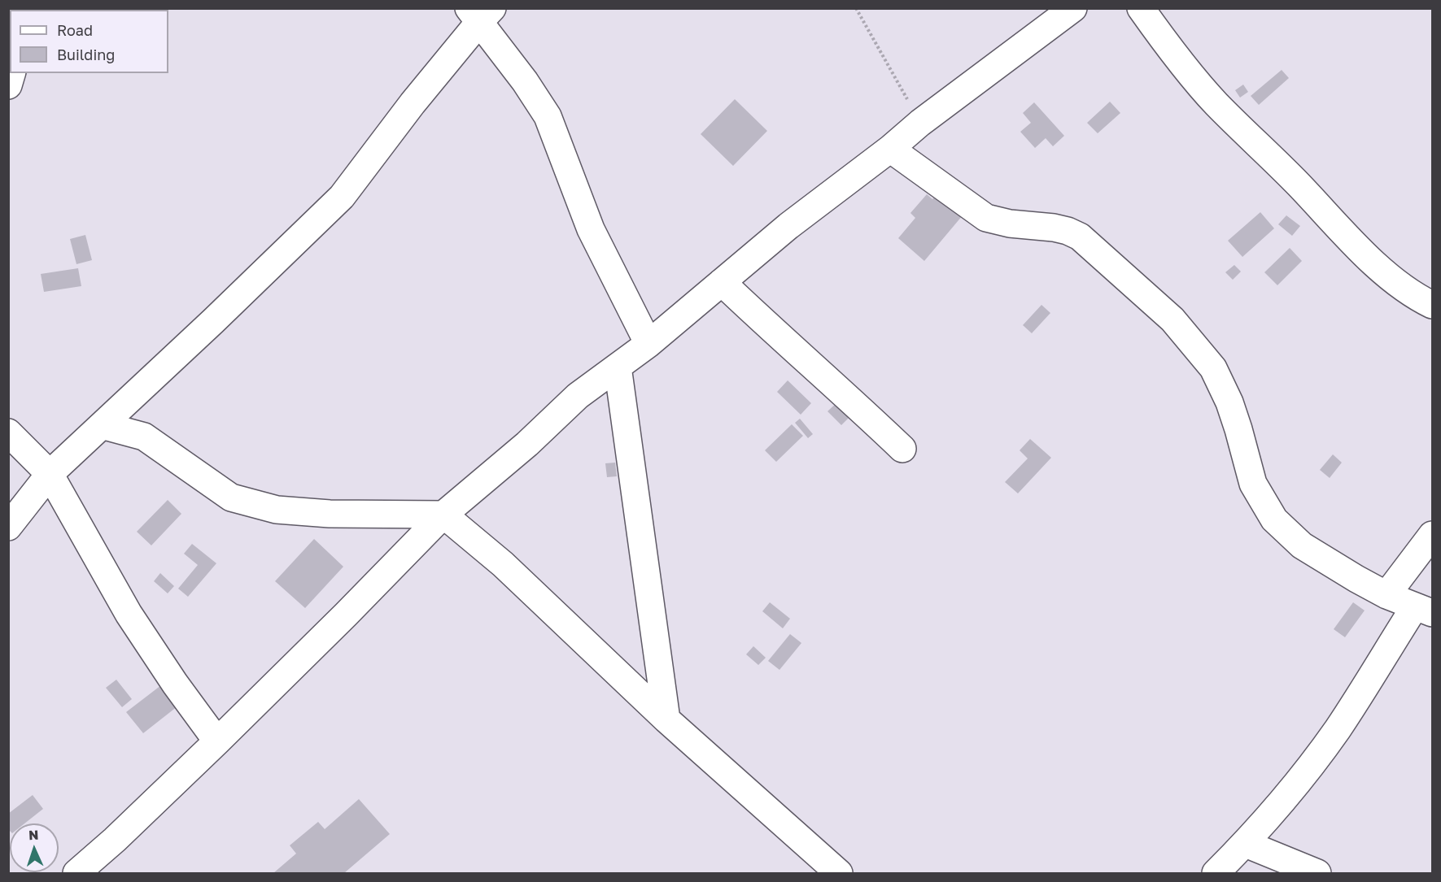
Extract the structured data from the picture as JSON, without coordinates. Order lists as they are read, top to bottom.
{
  "legend": ["Road", "Building"],
  "north": "top"
}
